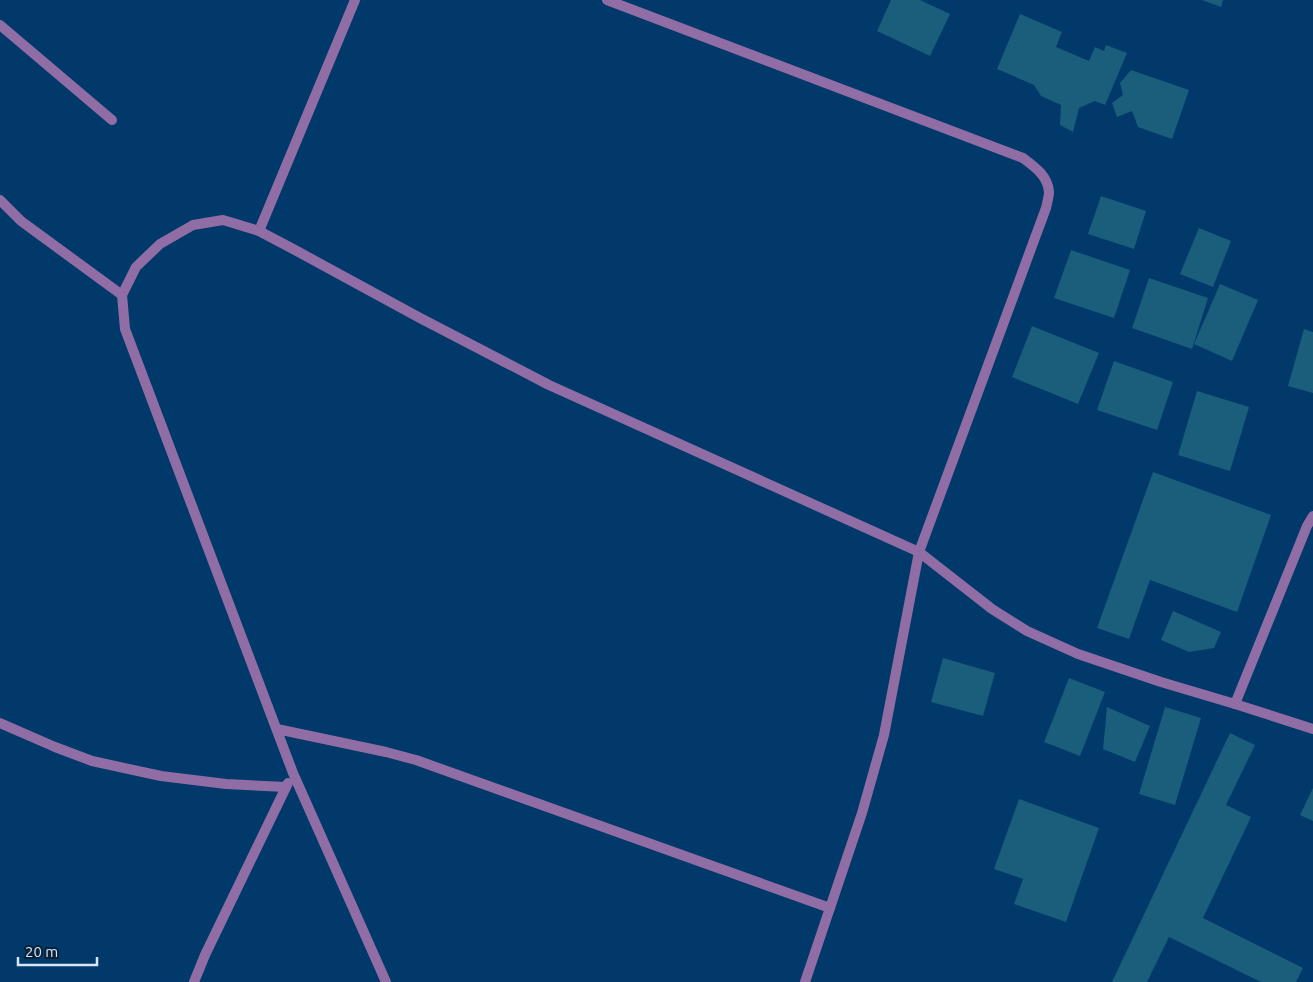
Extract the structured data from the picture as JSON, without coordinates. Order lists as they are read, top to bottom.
{
  "scale_bar": "20 m"
}
